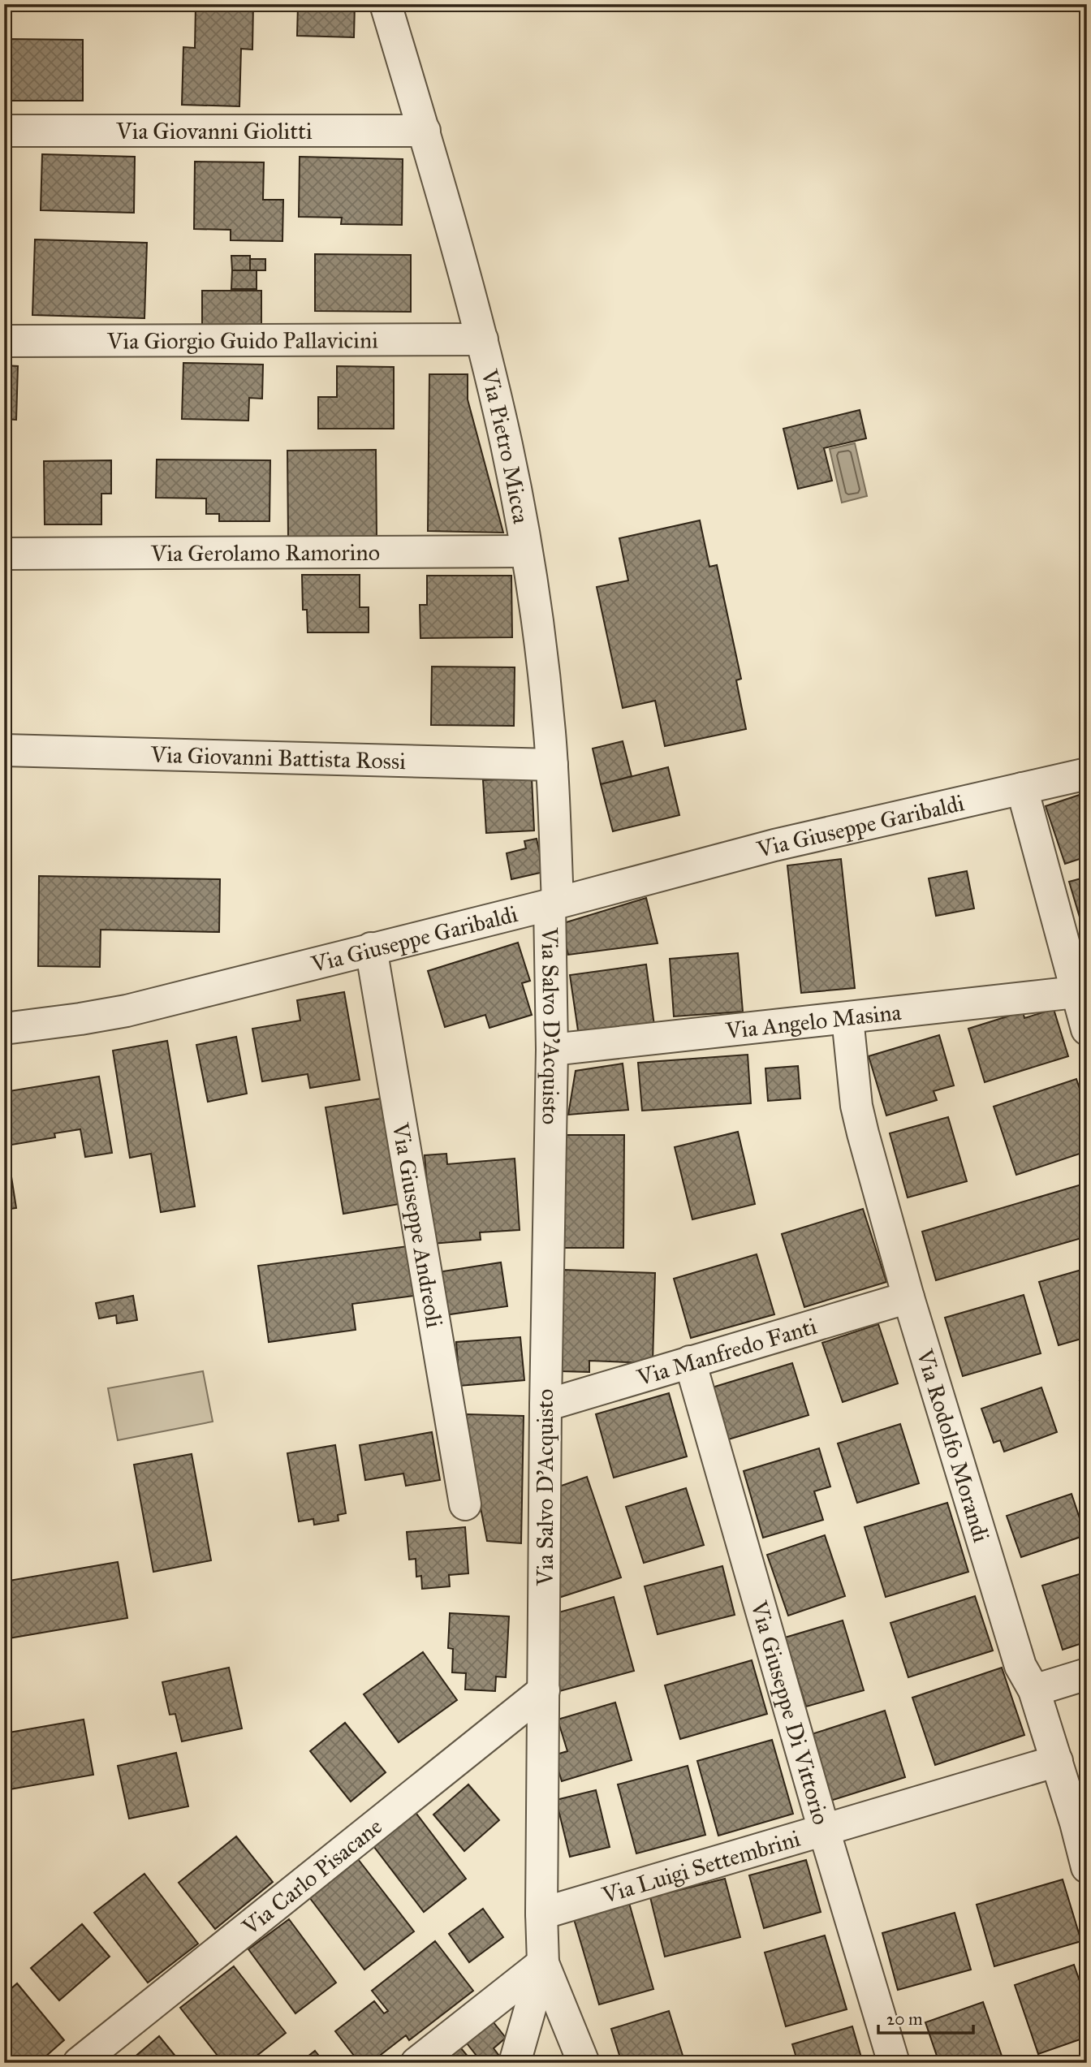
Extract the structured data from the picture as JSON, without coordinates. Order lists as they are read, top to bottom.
{
  "streets": {
    "street": [
      "Via Giovanni Giolitti",
      "Via Giorgio Guido Pallavicini",
      "Via Pietro Micca",
      "Via Gerolamo Ramorino",
      "Via Giovanni Battista Rossi",
      "Via Giuseppe Garibaldi",
      "Via Angelo Masina",
      "Via Salvo D'Acquisto",
      "Via Giuseppe Andreoli",
      "Via Manfredo Fanti",
      "Via Rodolfo Morandi",
      "Via Giuseppe Di Vittorio",
      "Via Luigi Settembrini",
      "Via Carlo Pisacane"
    ]
  },
  "crossings": [
    ["Via Giovanni Giolitti", "Via Pietro Micca"],
    ["Via Giorgio Guido Pallavicini", "Via Pietro Micca"],
    ["Via Pietro Micca", "Via Gerolamo Ramorino"],
    ["Via Pietro Micca", "Via Giovanni Battista Rossi"],
    ["Via Pietro Micca", "Via Giuseppe Garibaldi"],
    ["Via Pietro Micca", "Via Salvo D'Acquisto"],
    ["Via Giuseppe Garibaldi", "Via Salvo D'Acquisto"],
    ["Via Giuseppe Garibaldi", "Via Giuseppe Andreoli"],
    ["Via Angelo Masina", "Via Salvo D'Acquisto"],
    ["Via Angelo Masina", "Via Rodolfo Morandi"],
    ["Via Salvo D'Acquisto", "Via Manfredo Fanti"],
    ["Via Salvo D'Acquisto", "Via Luigi Settembrini"],
    ["Via Salvo D'Acquisto", "Via Carlo Pisacane"],
    ["Via Manfredo Fanti", "Via Rodolfo Morandi"],
    ["Via Manfredo Fanti", "Via Giuseppe Di Vittorio"],
    ["Via Rodolfo Morandi", "Via Luigi Settembrini"],
    ["Via Giuseppe Di Vittorio", "Via Luigi Settembrini"]
  ],
  "scale_bar": "20 m"
}
